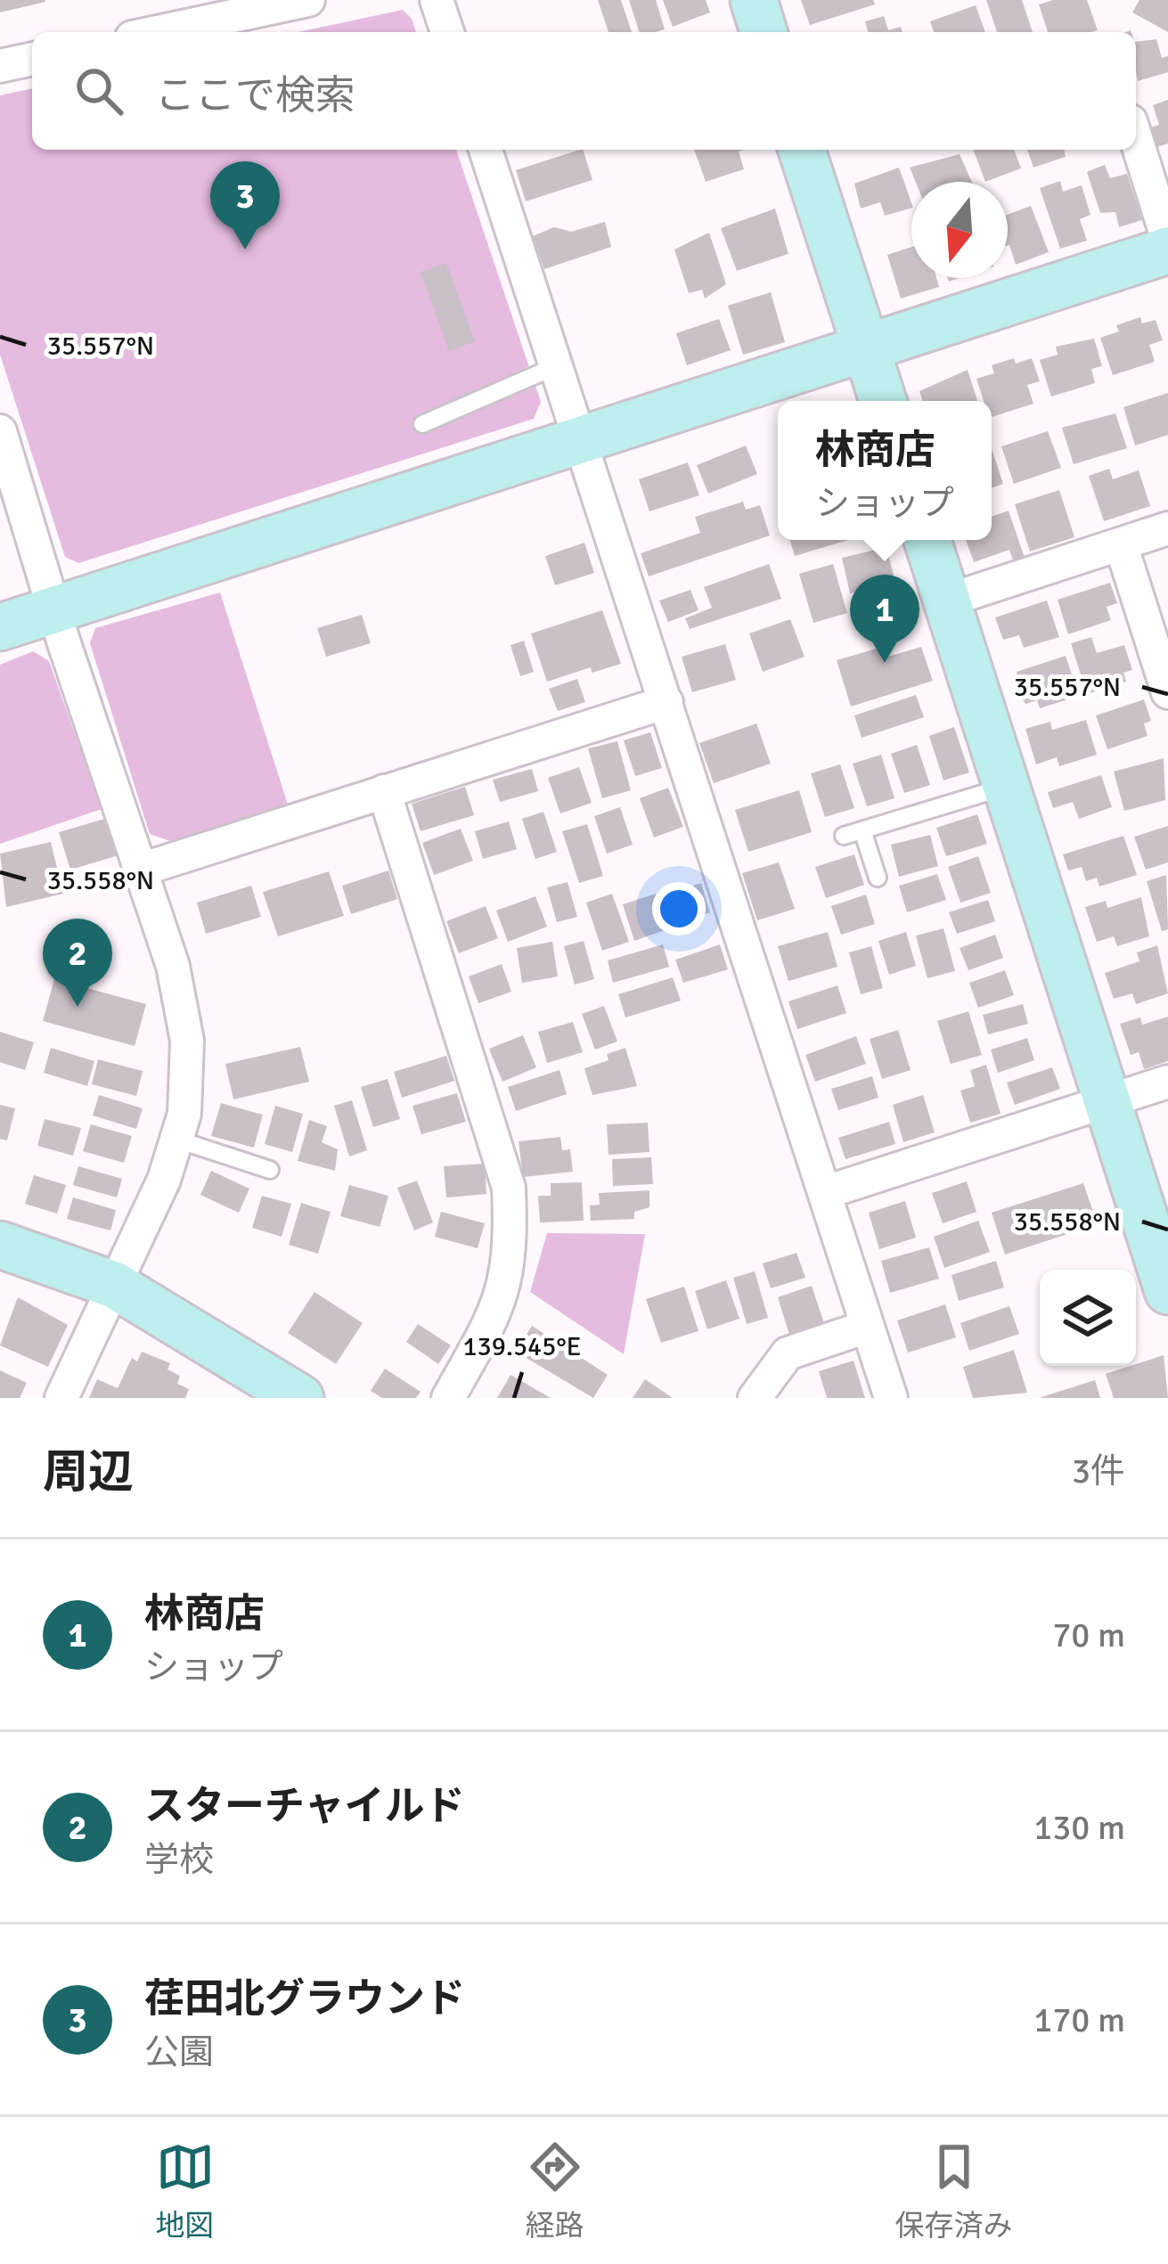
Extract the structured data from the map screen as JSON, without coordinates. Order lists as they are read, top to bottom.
{
  "north": "bottom",
  "page": {
    "search": "ここで検索",
    "pins": ["3", "1", "2"],
    "popup": ["林商店", "ショップ"],
    "heading": ["周辺", "3件"],
    "list": [
      {
        "mark": "1",
        "name": "林商店",
        "note": "ショップ",
        "value": "70 m"
      },
      {
        "mark": "2",
        "name": "スターチャイルド",
        "note": "学校",
        "value": "130 m"
      },
      {
        "mark": "3",
        "name": "荏田北グラウンド",
        "note": "公園",
        "value": "170 m"
      }
    ],
    "nav": ["地図", "経路", "保存済み"]
  },
  "coordinates": ["35.557°N", "35.558°N", "139.545°E"]
}
